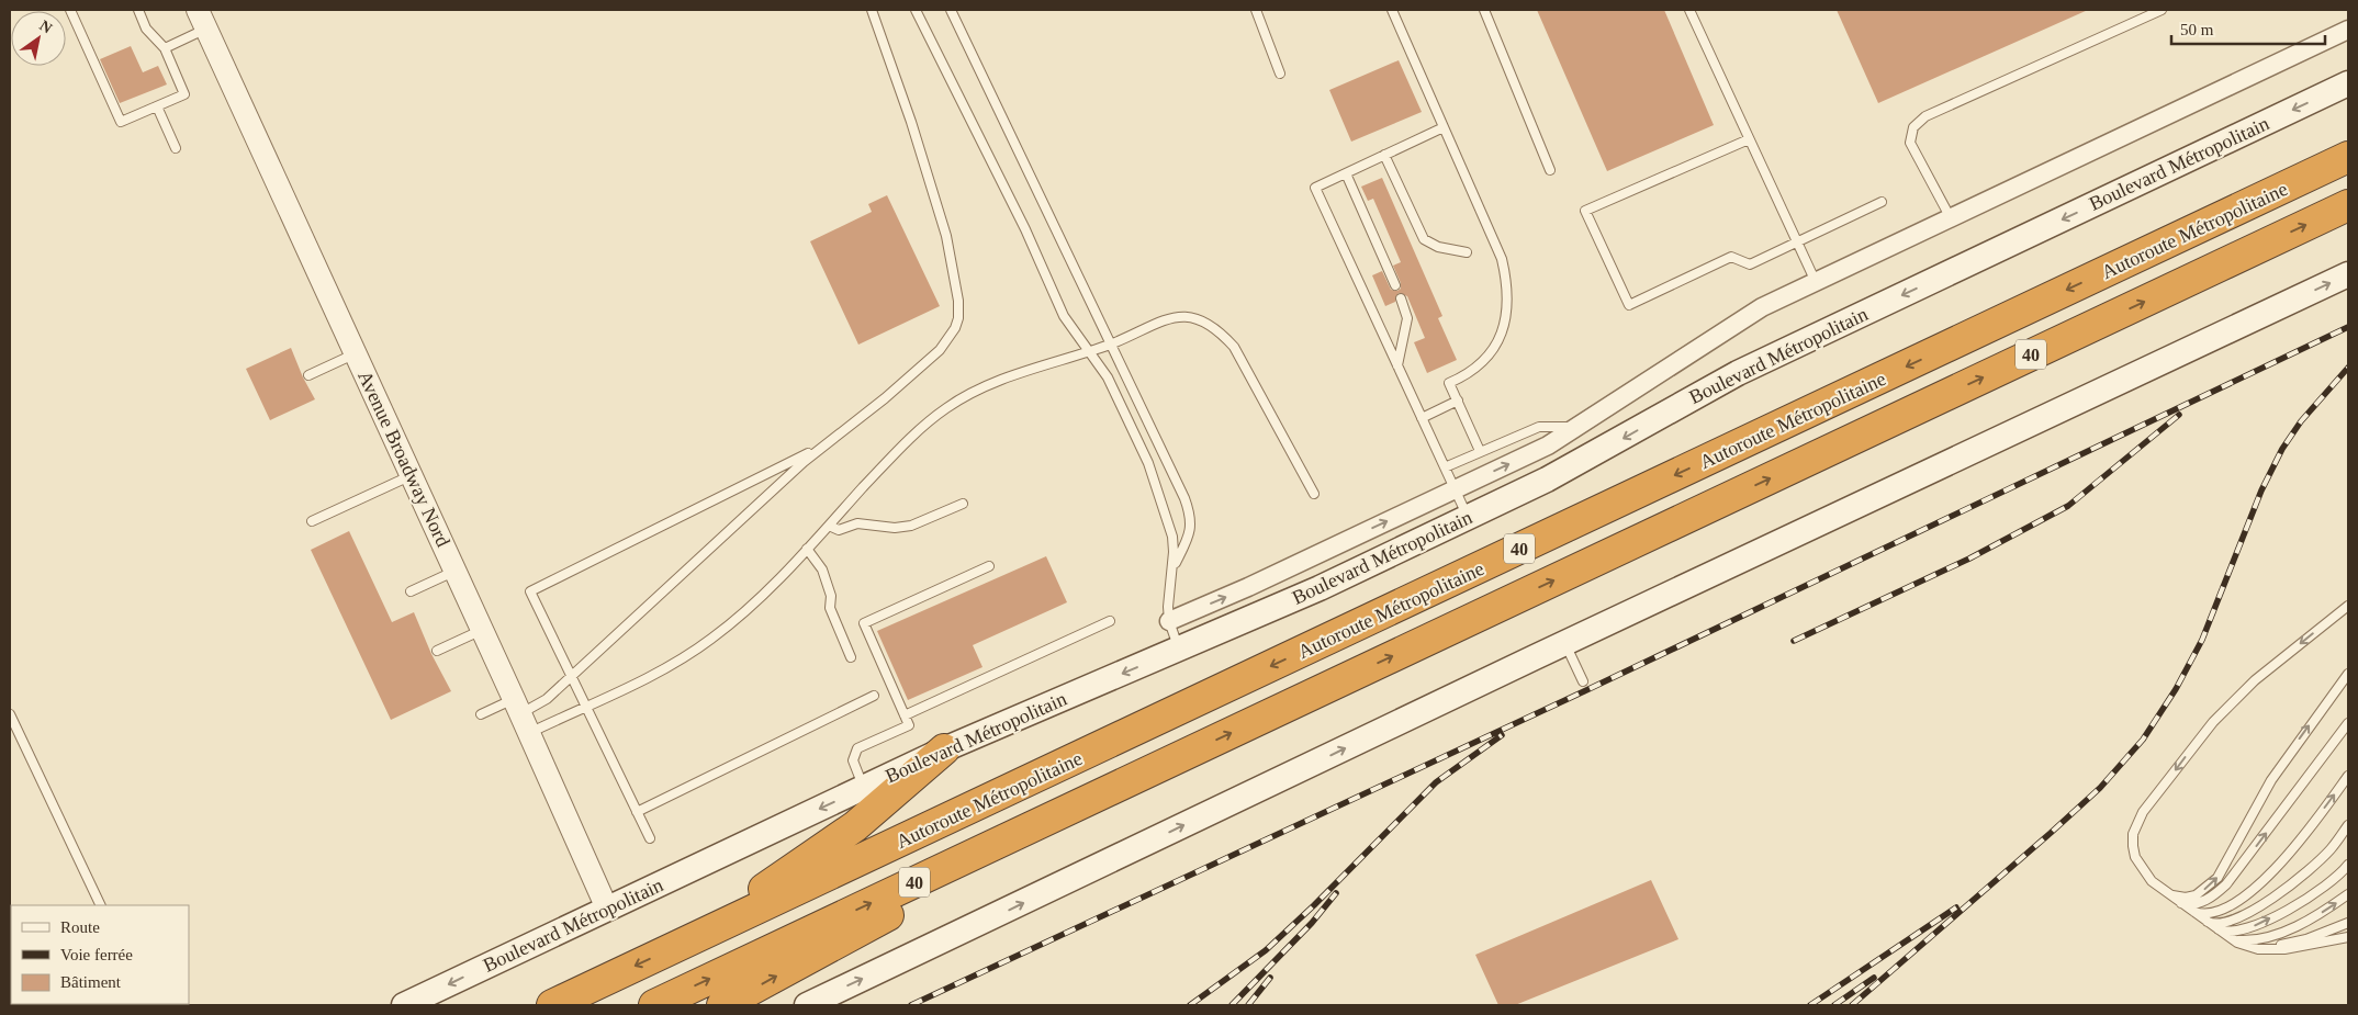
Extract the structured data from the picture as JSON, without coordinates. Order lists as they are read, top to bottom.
{
  "streets": {
    "highway": ["Autoroute Métropolitaine", "40"],
    "main road": ["Boulevard Métropolitain"],
    "street": ["Avenue Broadway Nord"]
  },
  "crossings": [
    ["Boulevard Métropolitain", "Avenue Broadway Nord"]
  ],
  "legend": ["Route", "Voie ferrée", "Bâtiment"],
  "scale_bar": "50 m",
  "north": "top right"
}
